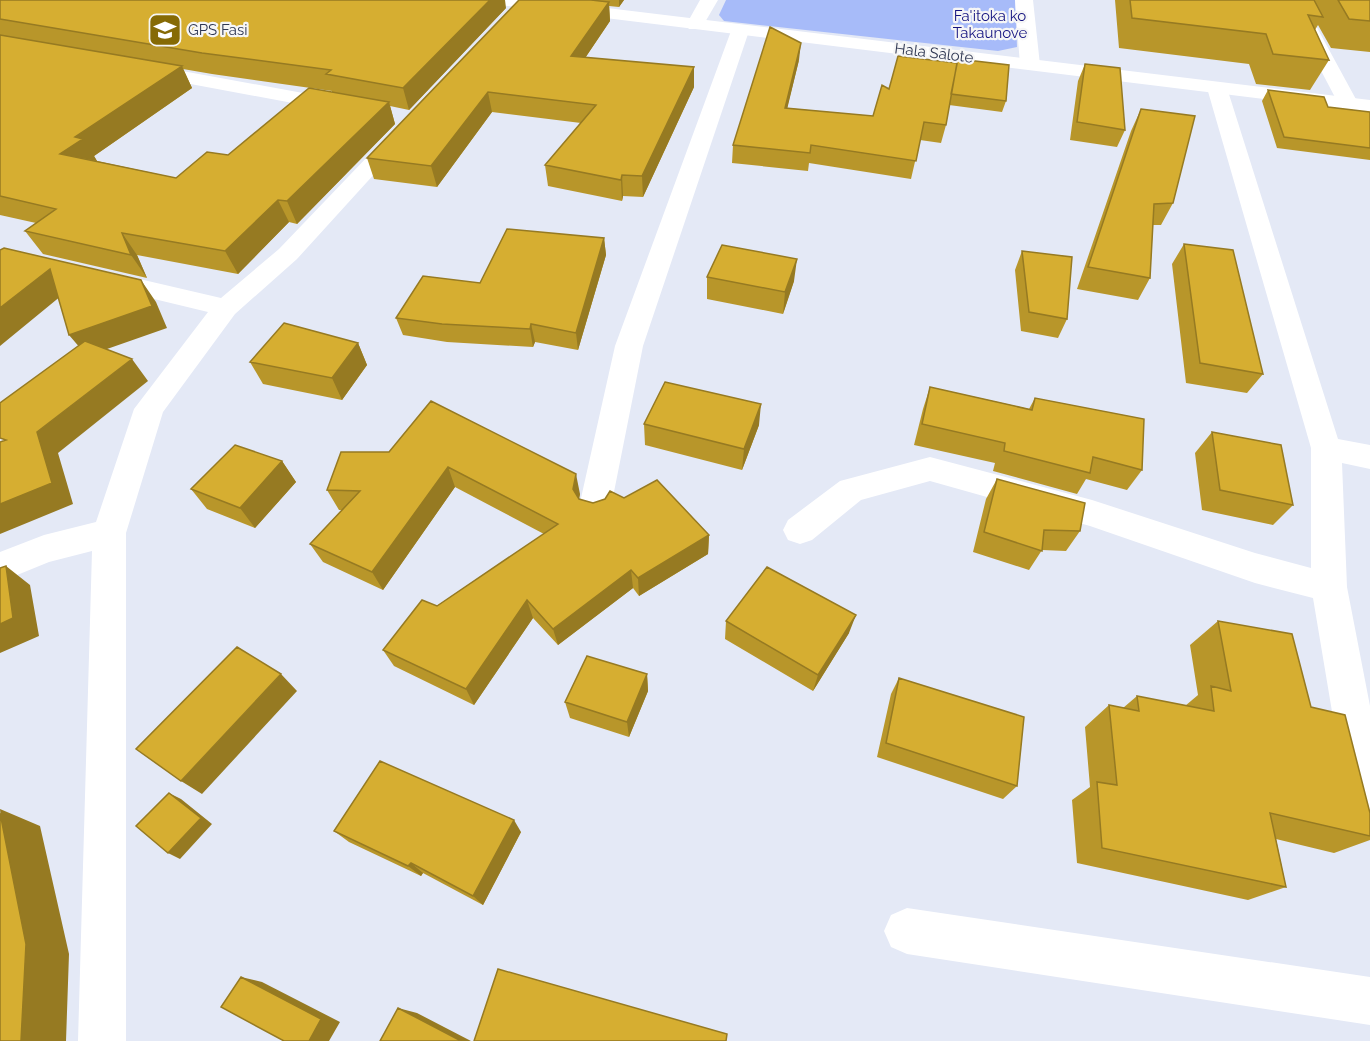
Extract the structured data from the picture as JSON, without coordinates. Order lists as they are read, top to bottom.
{
  "streets": {
    "street": ["Hala Sālote"]
  },
  "parks": ["Fa'itoka ko Takaunove"],
  "places": {
    "school or university": ["GPS Fasi"]
  }
}
